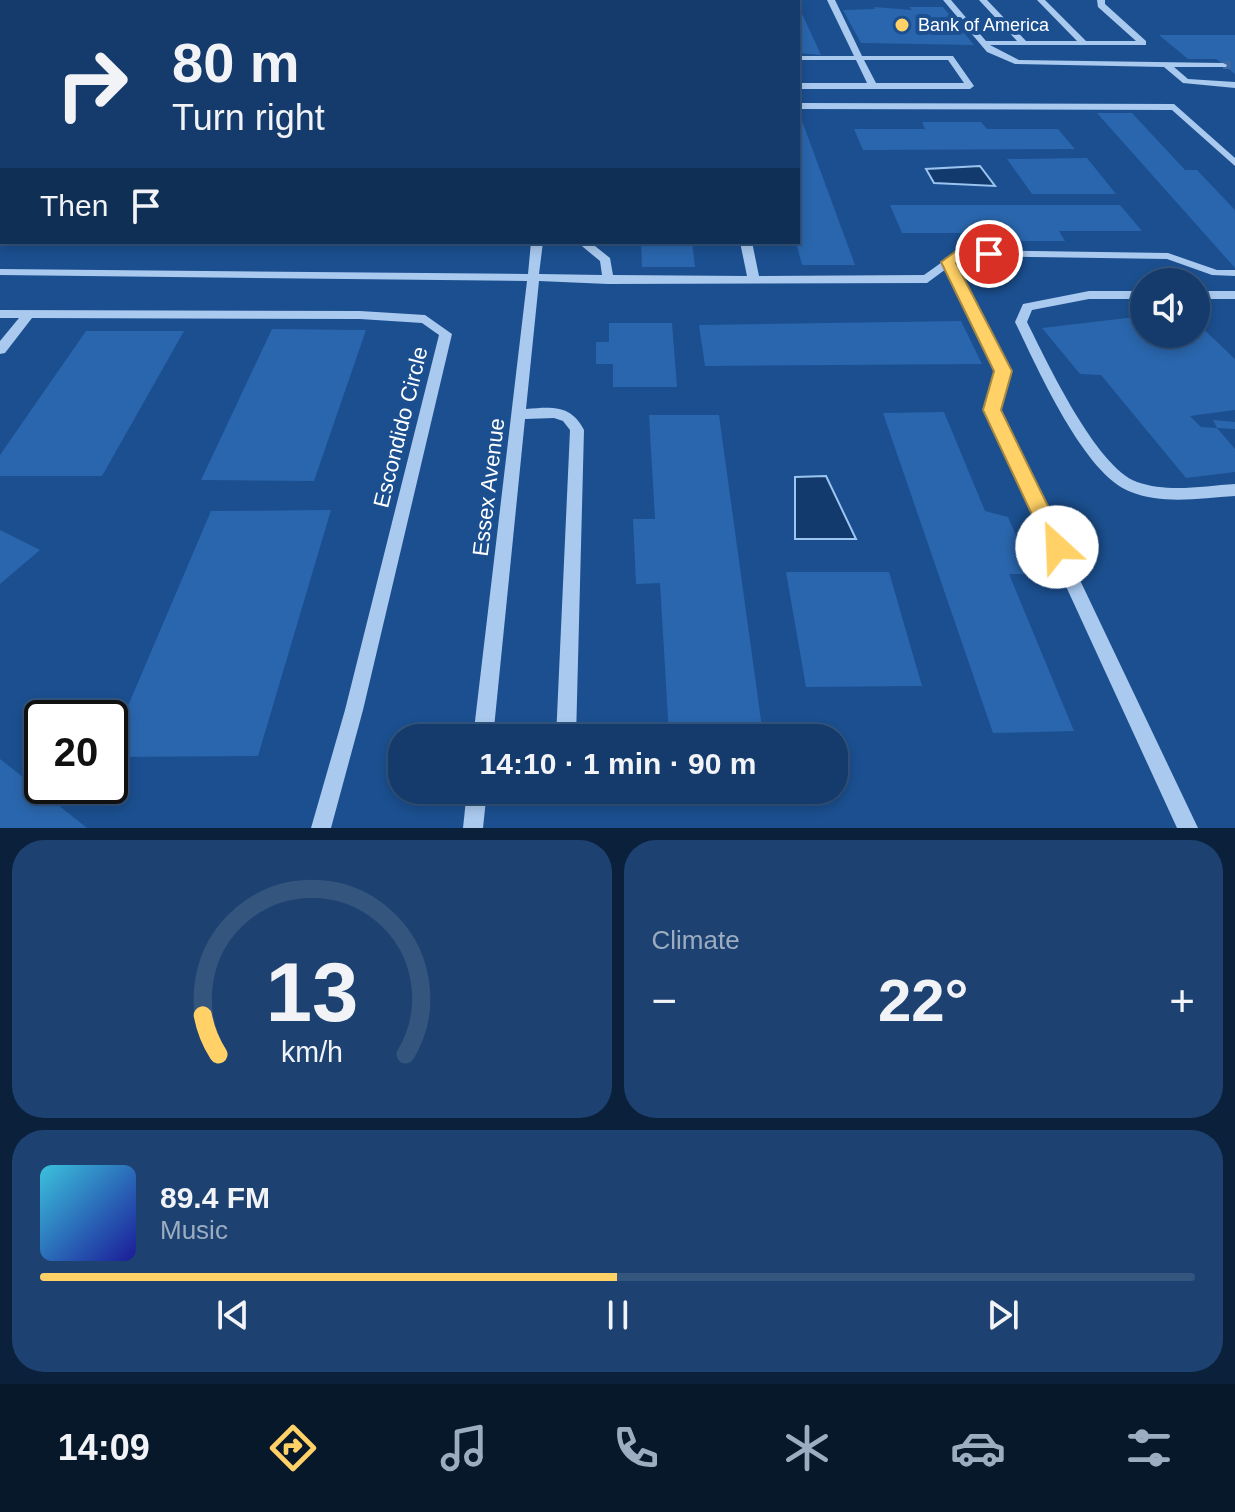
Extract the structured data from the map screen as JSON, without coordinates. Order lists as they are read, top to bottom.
{
  "streets": {
    "street": ["Escondido Circle", "Essex Avenue"]
  },
  "places": ["Bank of America"],
  "page": {
    "turn": ["80 m", "Turn right"],
    "then": "Then",
    "limit": "20",
    "trip": "14:10 · 1 min · 90 m",
    "tile": "Climate",
    "heat": ["−", "22°", "+"],
    "song": ["89.4 FM", "Music"],
    "tabs": "14:09",
    "gauge": ["13", "km/h"]
  }
}
